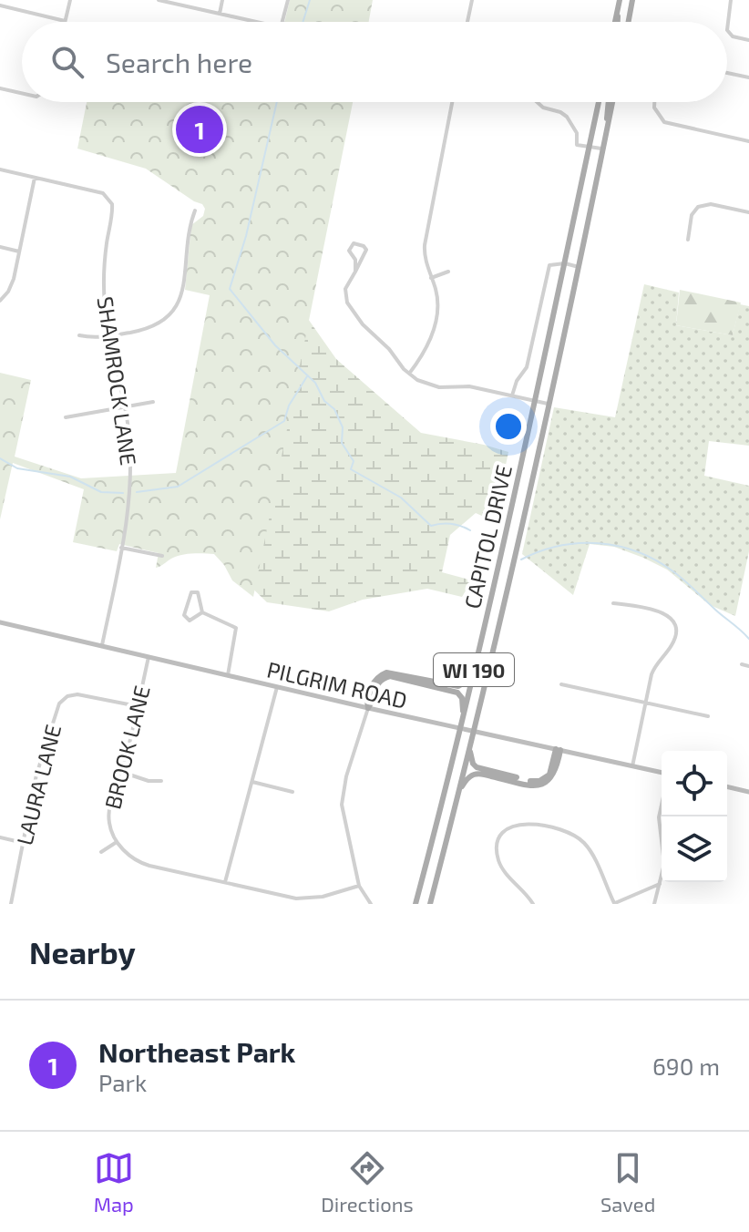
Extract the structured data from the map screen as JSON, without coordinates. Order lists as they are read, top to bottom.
{
  "streets": {
    "main road": ["CAPITOL DRIVE", "WI 190", "PILGRIM ROAD"],
    "street": ["SHAMROCK LANE", "BROOK LANE", "LAURA LANE"]
  },
  "crossings": [
    ["SHAMROCK LANE", "PILGRIM ROAD"],
    ["PILGRIM ROAD", "BROOK LANE"],
    ["BROOK LANE", "LAURA LANE"]
  ],
  "page": {
    "search": "Search here",
    "pins": "1",
    "heading": "Nearby",
    "list": [
      {
        "mark": "1",
        "name": "Northeast Park",
        "note": "Park",
        "value": "690 m"
      }
    ],
    "nav": ["Map", "Directions", "Saved"]
  }
}
